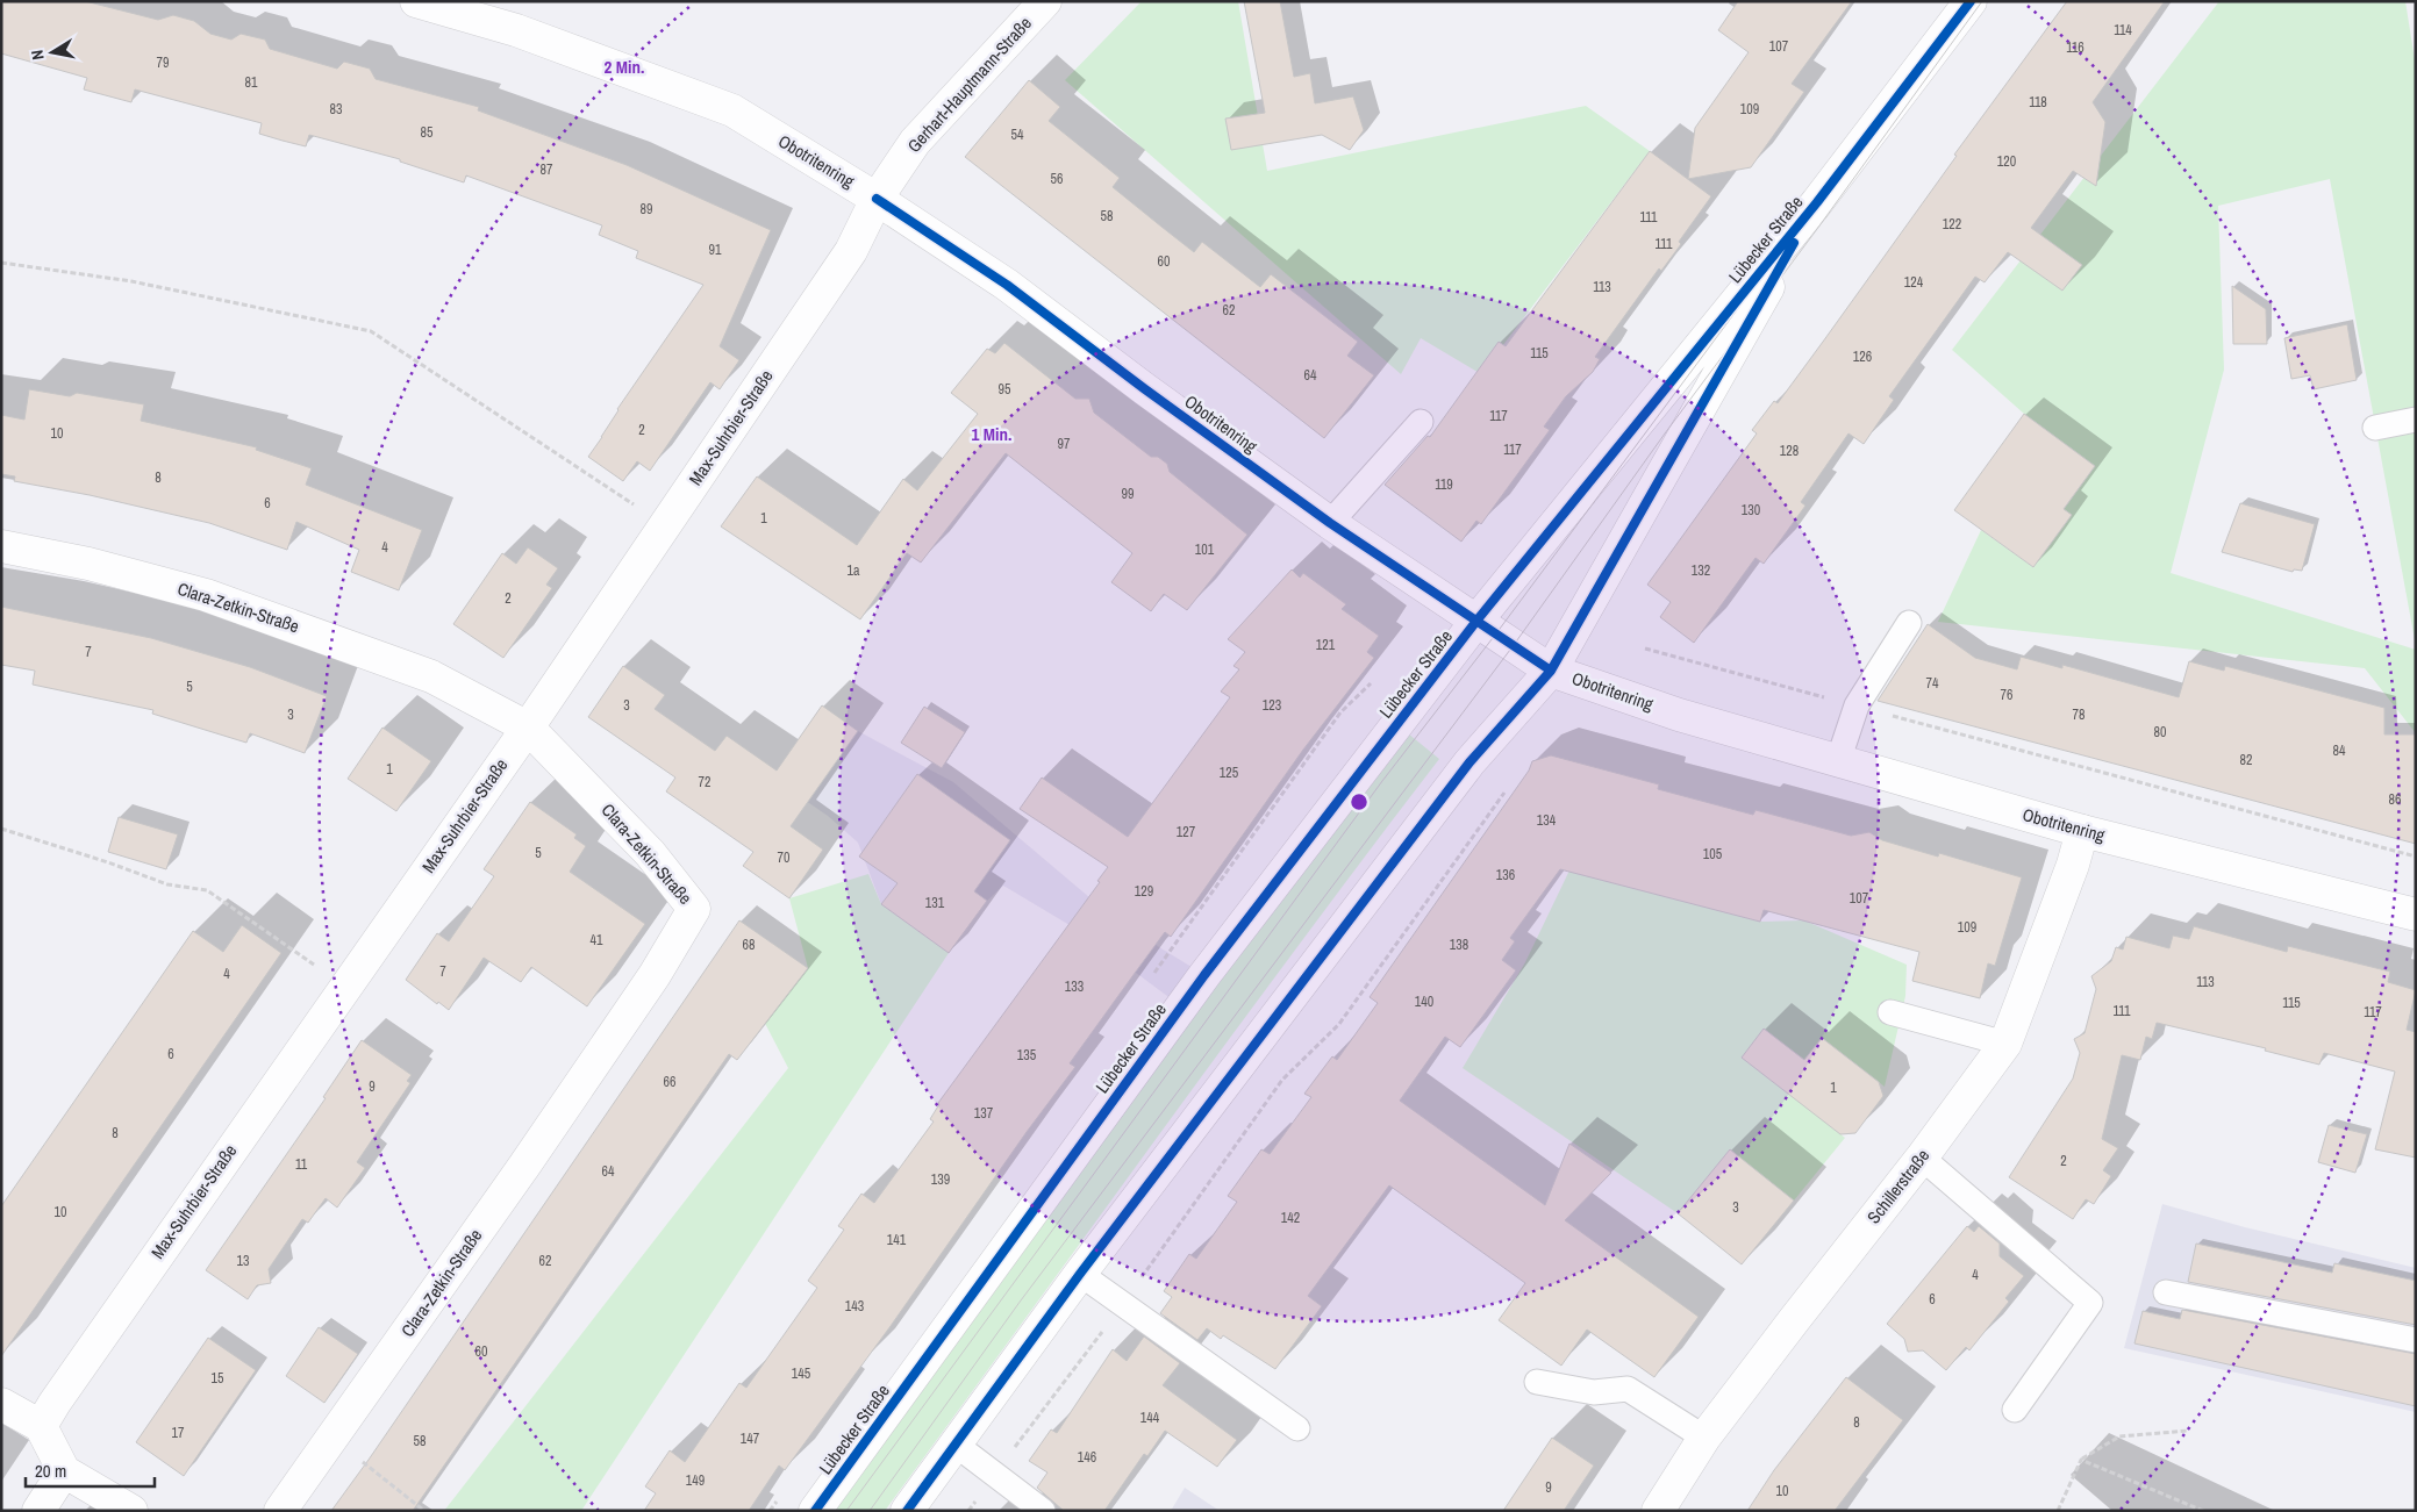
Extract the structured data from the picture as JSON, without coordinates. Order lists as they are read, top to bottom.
{
  "streets": {
    "street": [
      "Gerhart-Hauptmann-Straße",
      "Obotritenring",
      "Lübecker Straße",
      "Max-Suhrbier-Straße",
      "Clara-Zetkin-Straße",
      "Schillerstraße"
    ]
  },
  "crossings": [
    ["Gerhart-Hauptmann-Straße", "Obotritenring"],
    ["Gerhart-Hauptmann-Straße", "Max-Suhrbier-Straße"],
    ["Obotritenring", "Lübecker Straße"],
    ["Obotritenring", "Max-Suhrbier-Straße"],
    ["Obotritenring", "Schillerstraße"],
    ["Max-Suhrbier-Straße", "Clara-Zetkin-Straße"]
  ],
  "house_numbers": [
    "114",
    "107",
    "116",
    "79",
    "81",
    "118",
    "83",
    "109",
    "85",
    "54",
    "120",
    "87",
    "56",
    "89",
    "58",
    "111",
    "122",
    "111",
    "91",
    "60",
    "124",
    "113",
    "62",
    "115",
    "126",
    "64",
    "95",
    "117",
    "2",
    "10",
    "97",
    "117",
    "128",
    "8",
    "119",
    "99",
    "6",
    "130",
    "1",
    "4",
    "101",
    "1a",
    "132",
    "2",
    "121",
    "7",
    "74",
    "5",
    "76",
    "3",
    "123",
    "3",
    "78",
    "80",
    "84",
    "82",
    "1",
    "125",
    "72",
    "86",
    "134",
    "127",
    "5",
    "105",
    "70",
    "136",
    "129",
    "107",
    "131",
    "109",
    "41",
    "68",
    "138",
    "7",
    "4",
    "113",
    "133",
    "140",
    "115",
    "111",
    "117",
    "6",
    "135",
    "66",
    "9",
    "1",
    "137",
    "8",
    "2",
    "11",
    "64",
    "139",
    "3",
    "10",
    "142",
    "141",
    "13",
    "62",
    "4",
    "6",
    "143",
    "60",
    "145",
    "15",
    "144",
    "8",
    "17",
    "147",
    "58",
    "146",
    "149",
    "9",
    "10"
  ],
  "scale_bar": "20 m",
  "north": "left",
  "rings": ["2 Min.", "1 Min."]
}
